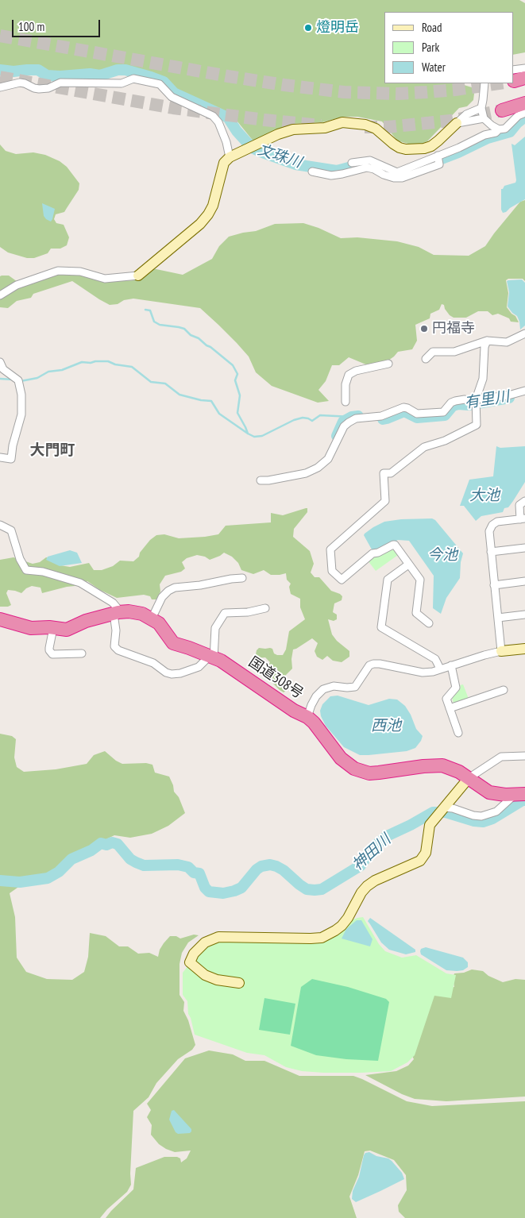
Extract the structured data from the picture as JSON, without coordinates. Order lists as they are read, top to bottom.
{
  "streets": {
    "highway": ["国道308号"]
  },
  "districts": ["大門町"],
  "water": [
    "文珠川",
    "有里川",
    "大池",
    "今池",
    "西池",
    "神田川"
  ],
  "places": ["燈明岳", "円福寺"],
  "legend": ["Road", "Park", "Water"],
  "scale_bar": "100 m"
}
